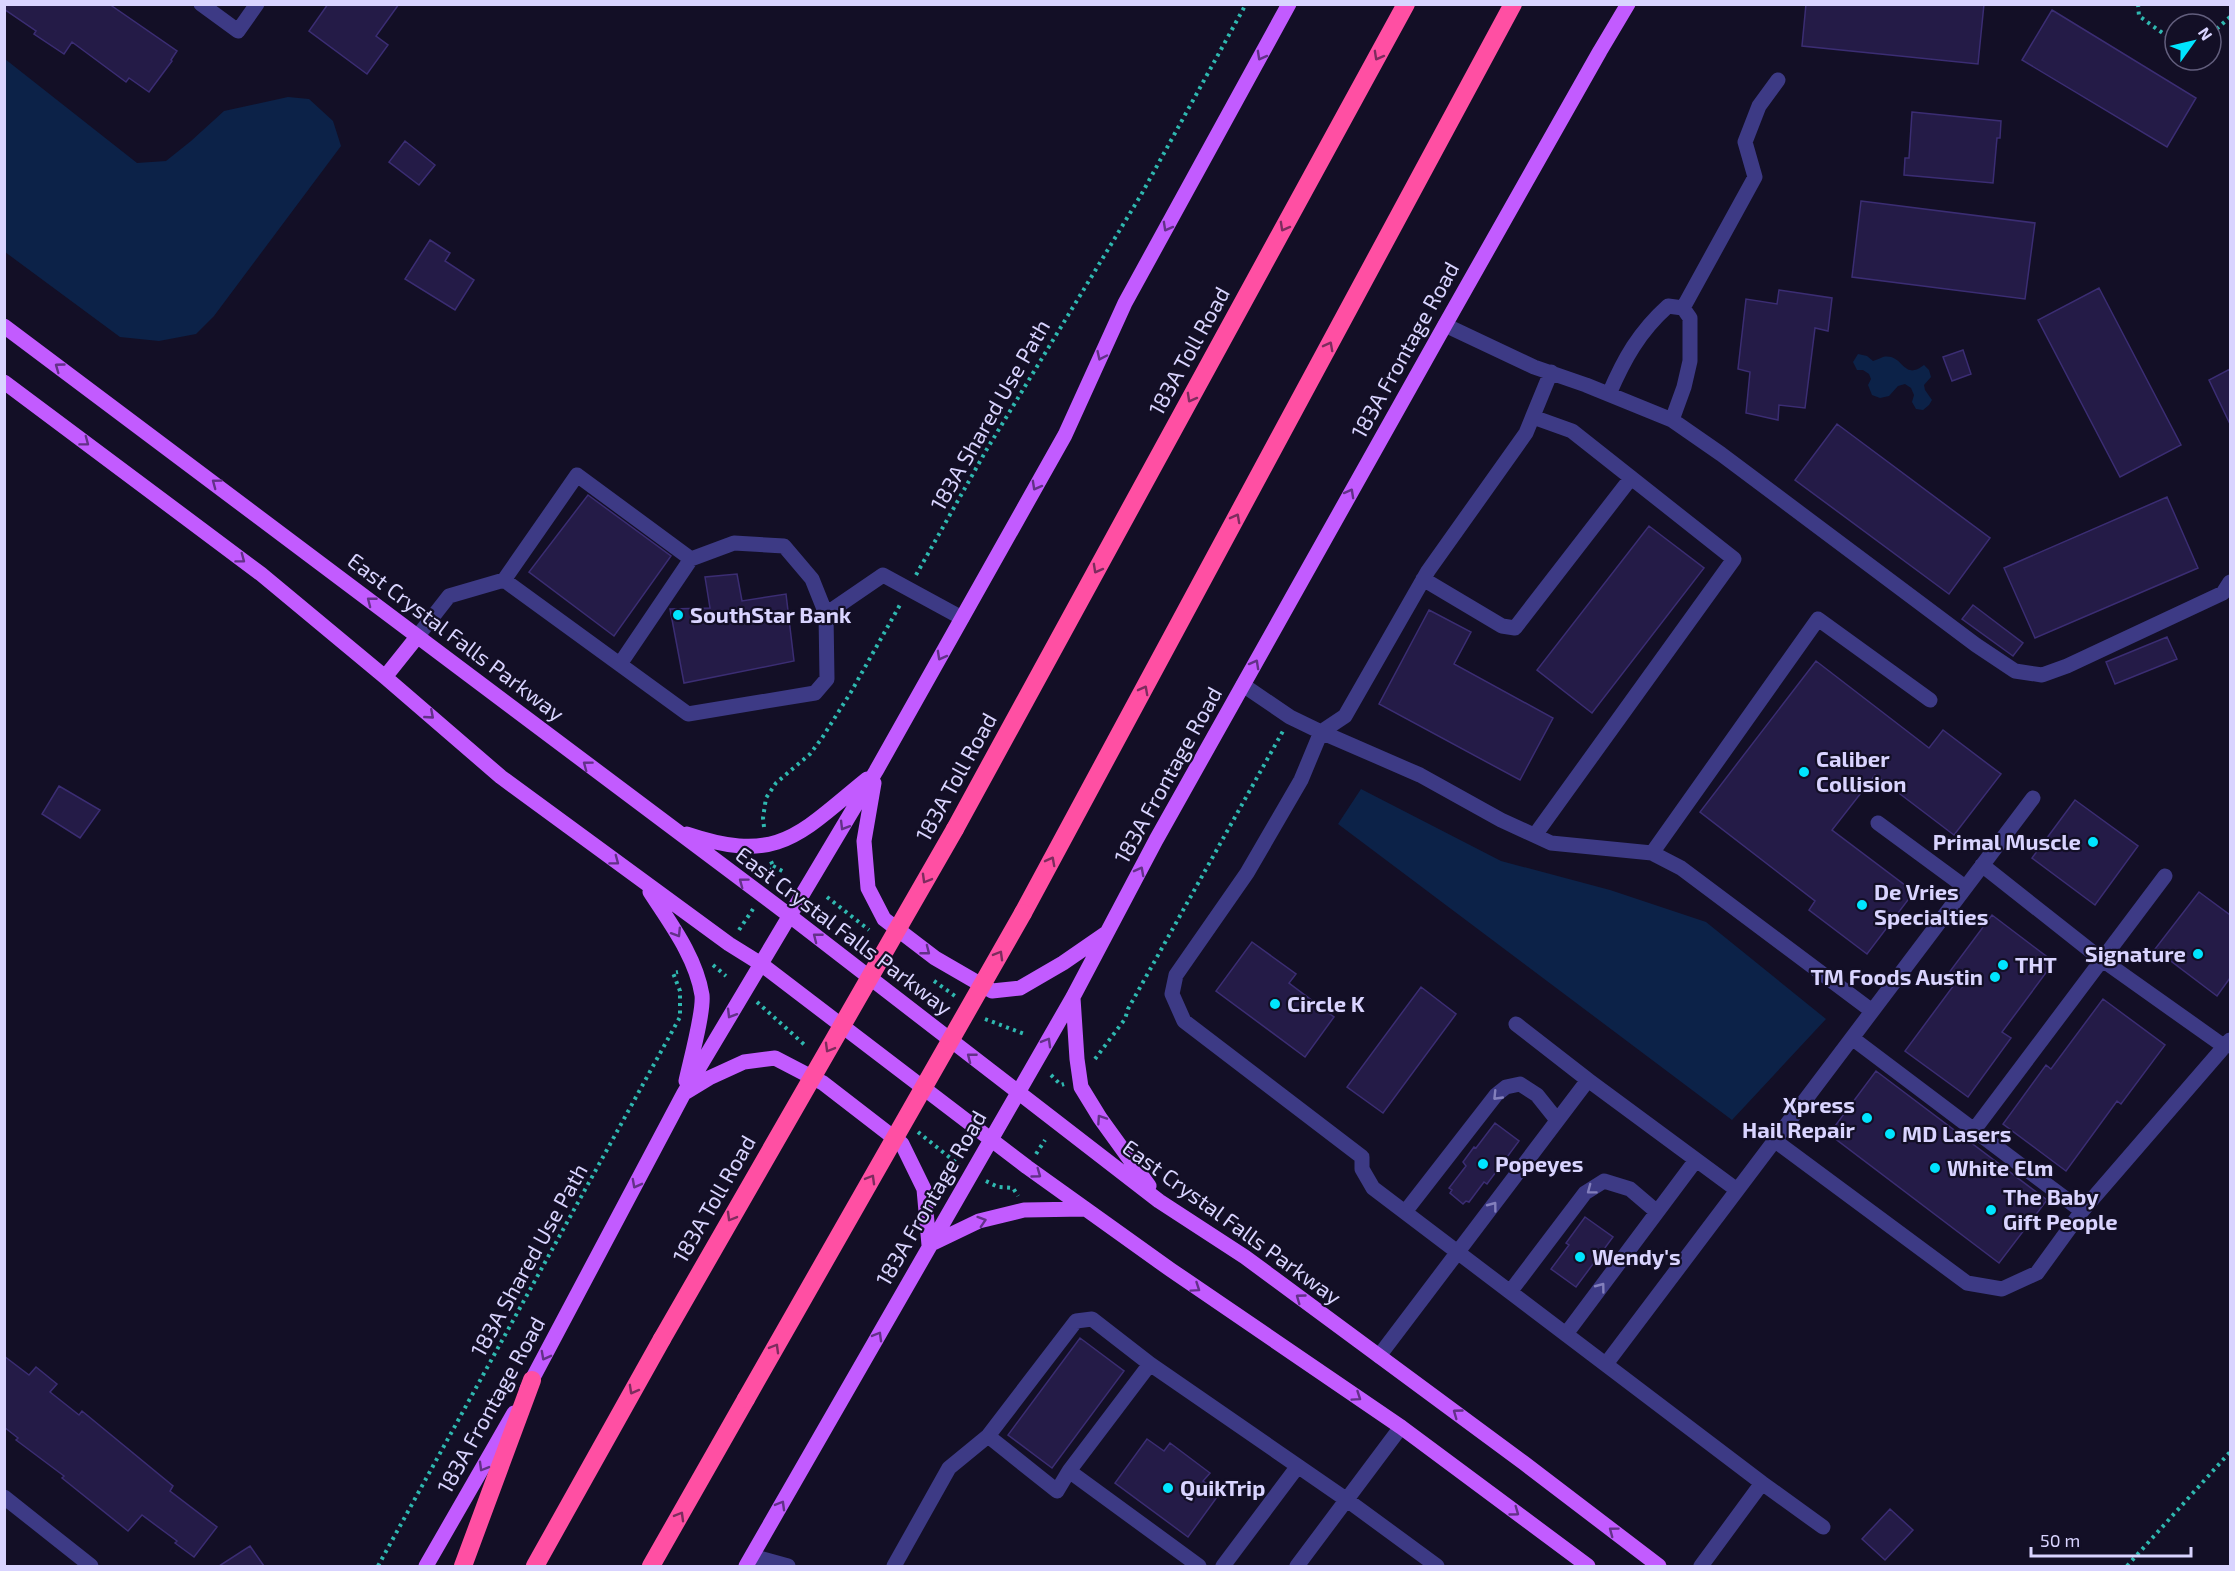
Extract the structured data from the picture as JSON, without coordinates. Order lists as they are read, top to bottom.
{
  "streets": {
    "highway": ["183A Toll Road"],
    "main road": ["183A Frontage Road", "East Crystal Falls Parkway"],
    "path": ["183A Shared Use Path"]
  },
  "crossings": [
    ["183A Frontage Road", "East Crystal Falls Parkway"]
  ],
  "places": [
    "SouthStar Bank",
    "Caliber Collision",
    "Primal Muscle",
    "De Vries Specialties",
    "Signature",
    "THT",
    "TM Foods Austin",
    "Circle K",
    "Xpress Hail Repair",
    "MD Lasers",
    "Popeyes",
    "White Elm",
    "The Baby Gift People",
    "Wendy's",
    "QuikTrip"
  ],
  "scale_bar": "50 m",
  "north": "top right"
}
